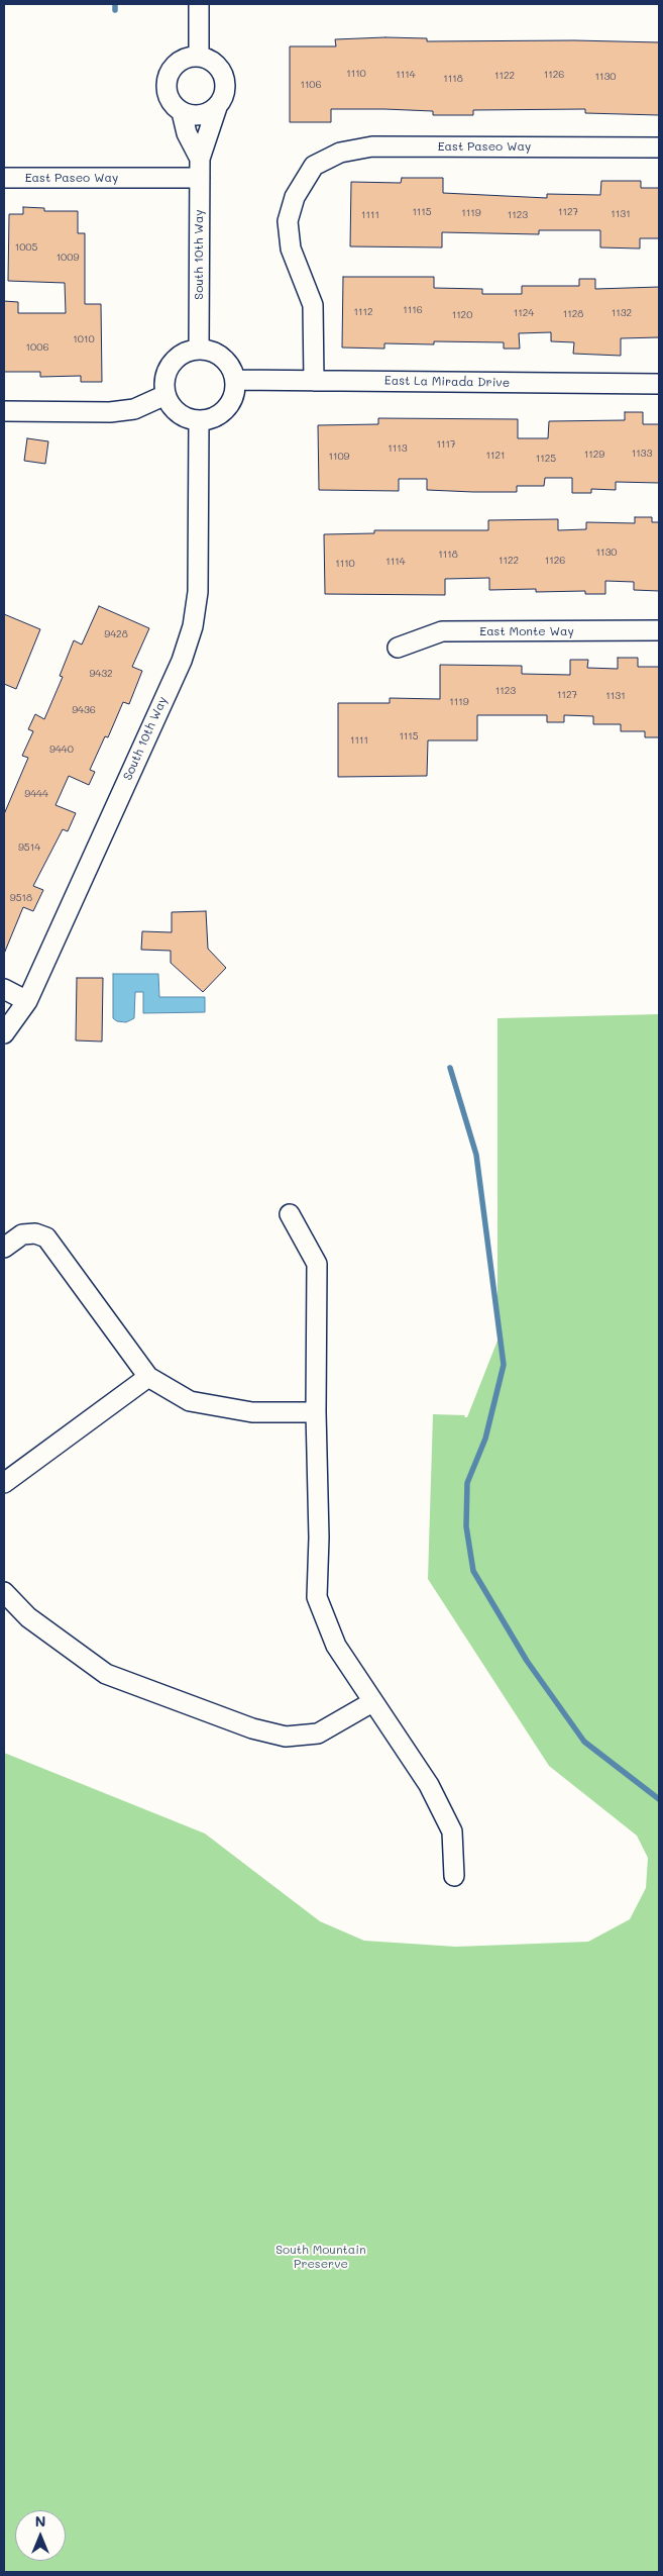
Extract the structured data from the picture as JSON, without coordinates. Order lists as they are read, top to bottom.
{
  "streets": {
    "street": [
      "East Paseo Way",
      "South 10th Way",
      "East La Mirada Drive",
      "East Monte Way"
    ]
  },
  "crossings": [
    ["East Paseo Way", "South 10th Way"],
    ["East Paseo Way", "East La Mirada Drive"],
    ["South 10th Way", "East La Mirada Drive"]
  ],
  "parks": ["South Mountain Preserve"],
  "house_numbers": [
    "1110",
    "1114",
    "1126",
    "1122",
    "1130",
    "1118",
    "1106",
    "1115",
    "1127",
    "1119",
    "1131",
    "1111",
    "1123",
    "1005",
    "1009",
    "1116",
    "1112",
    "1124",
    "1132",
    "1128",
    "1120",
    "1010",
    "1006",
    "1117",
    "1113",
    "1133",
    "1129",
    "1121",
    "1109",
    "1125",
    "1130",
    "1118",
    "1122",
    "1126",
    "1114",
    "1110",
    "9428",
    "9432",
    "1123",
    "1127",
    "1131",
    "1119",
    "9436",
    "1115",
    "1111",
    "9440",
    "9444",
    "9514",
    "9518"
  ],
  "north": "top"
}
